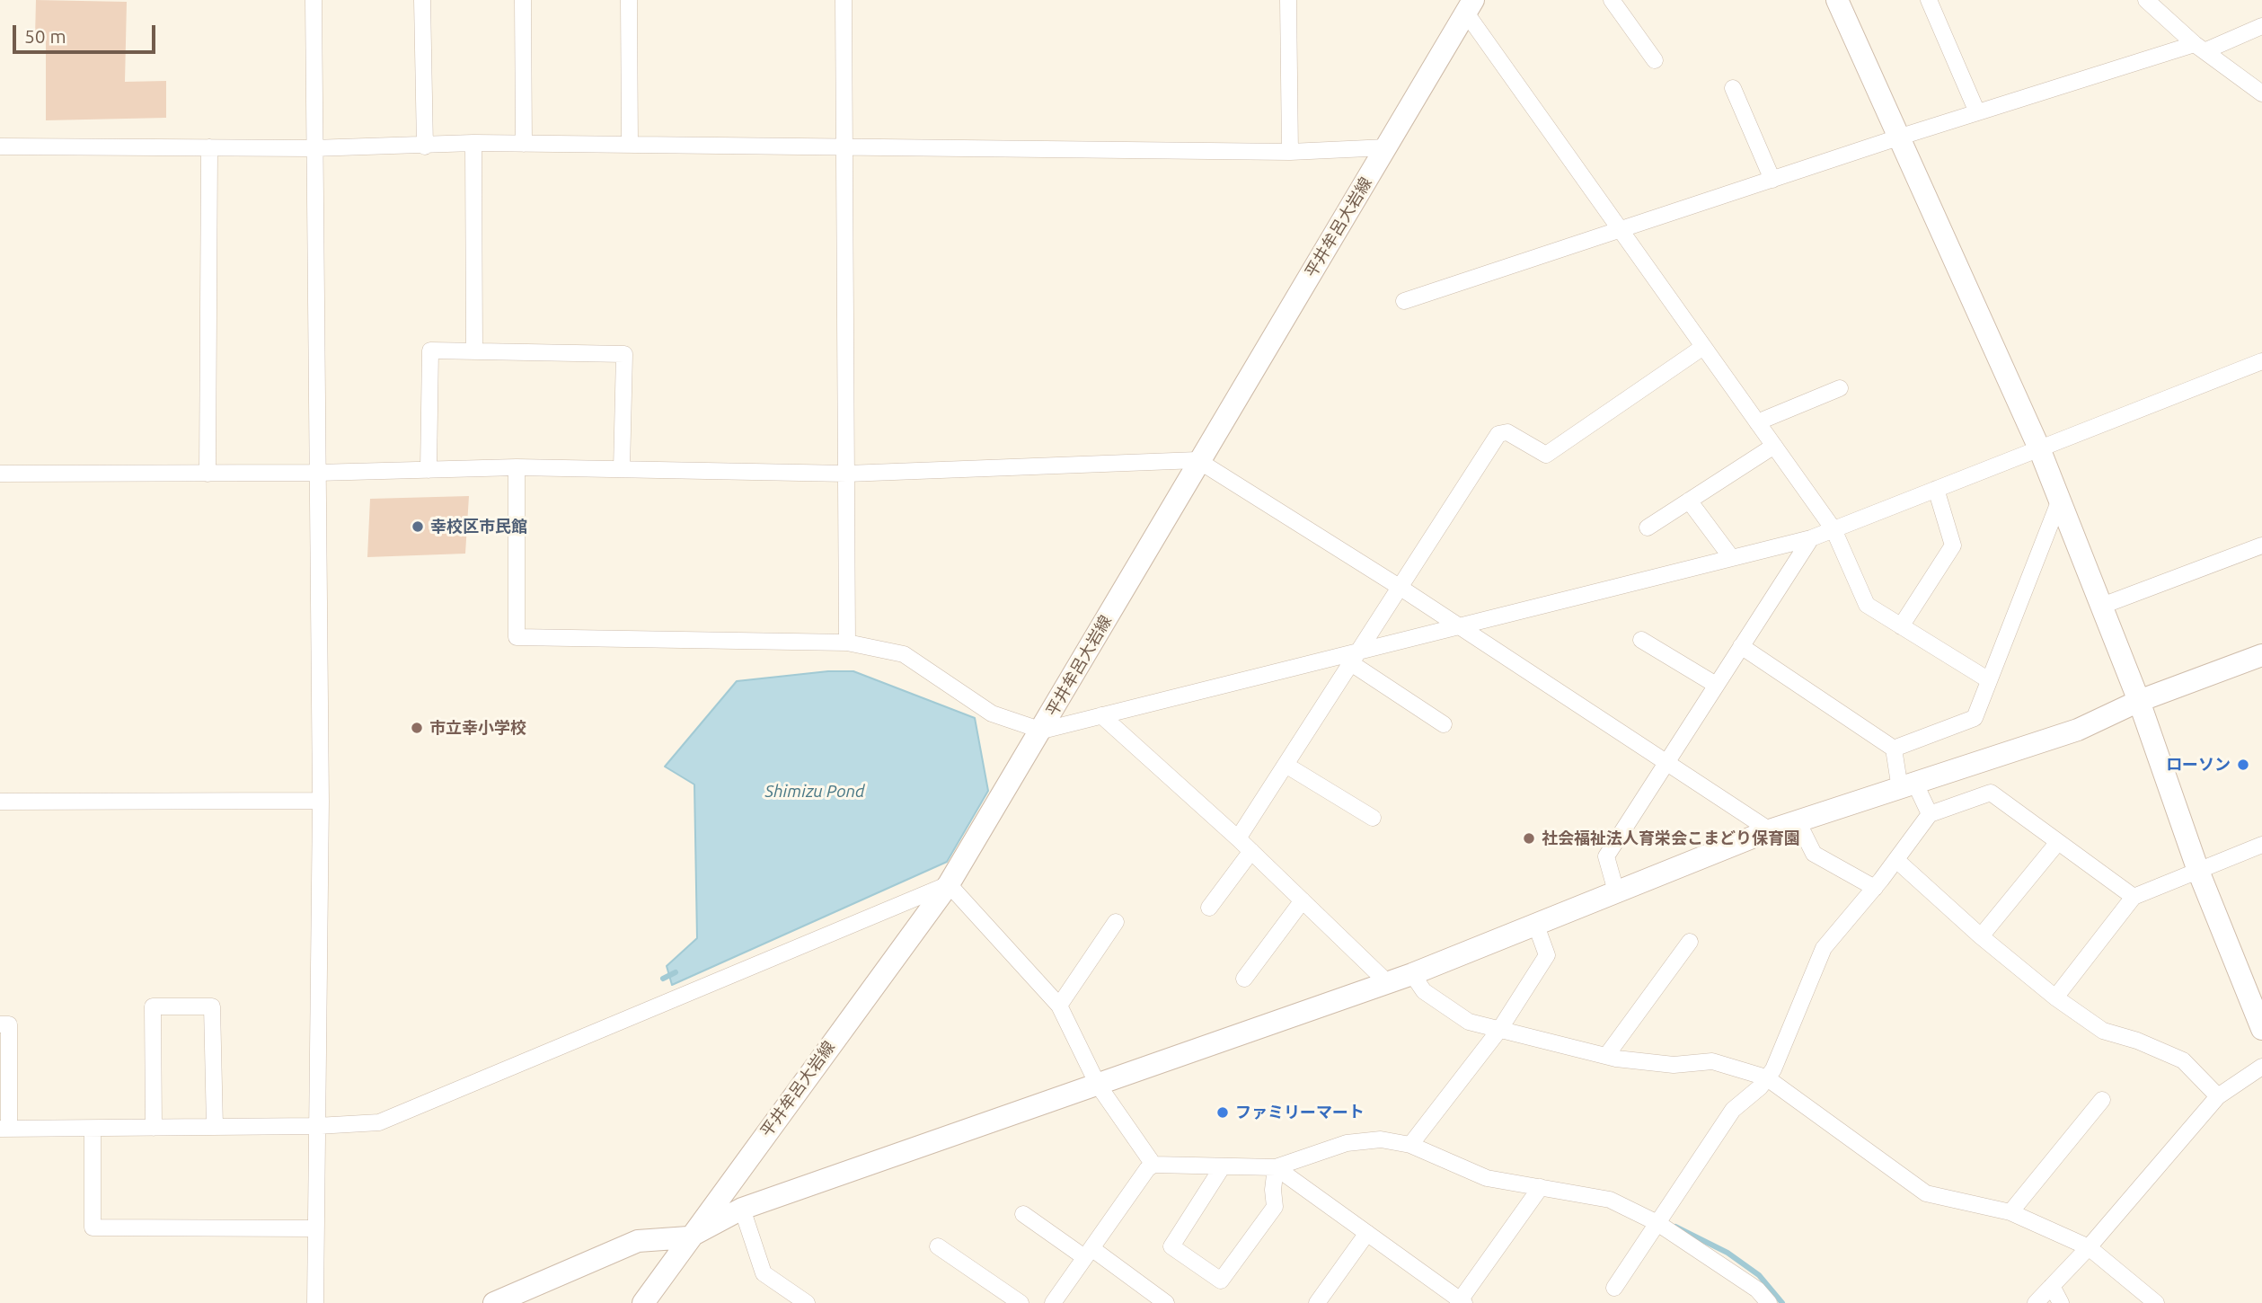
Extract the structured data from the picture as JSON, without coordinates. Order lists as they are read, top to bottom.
{
  "streets": {
    "street": ["平井牟呂大岩線"]
  },
  "water": ["Shimizu Pond"],
  "places": [
    "幸校区市民館",
    "市立幸小学校",
    "ローソン",
    "社会福祉法人育栄会こまどり保育園",
    "ファミリーマート"
  ],
  "scale_bar": "50 m"
}
